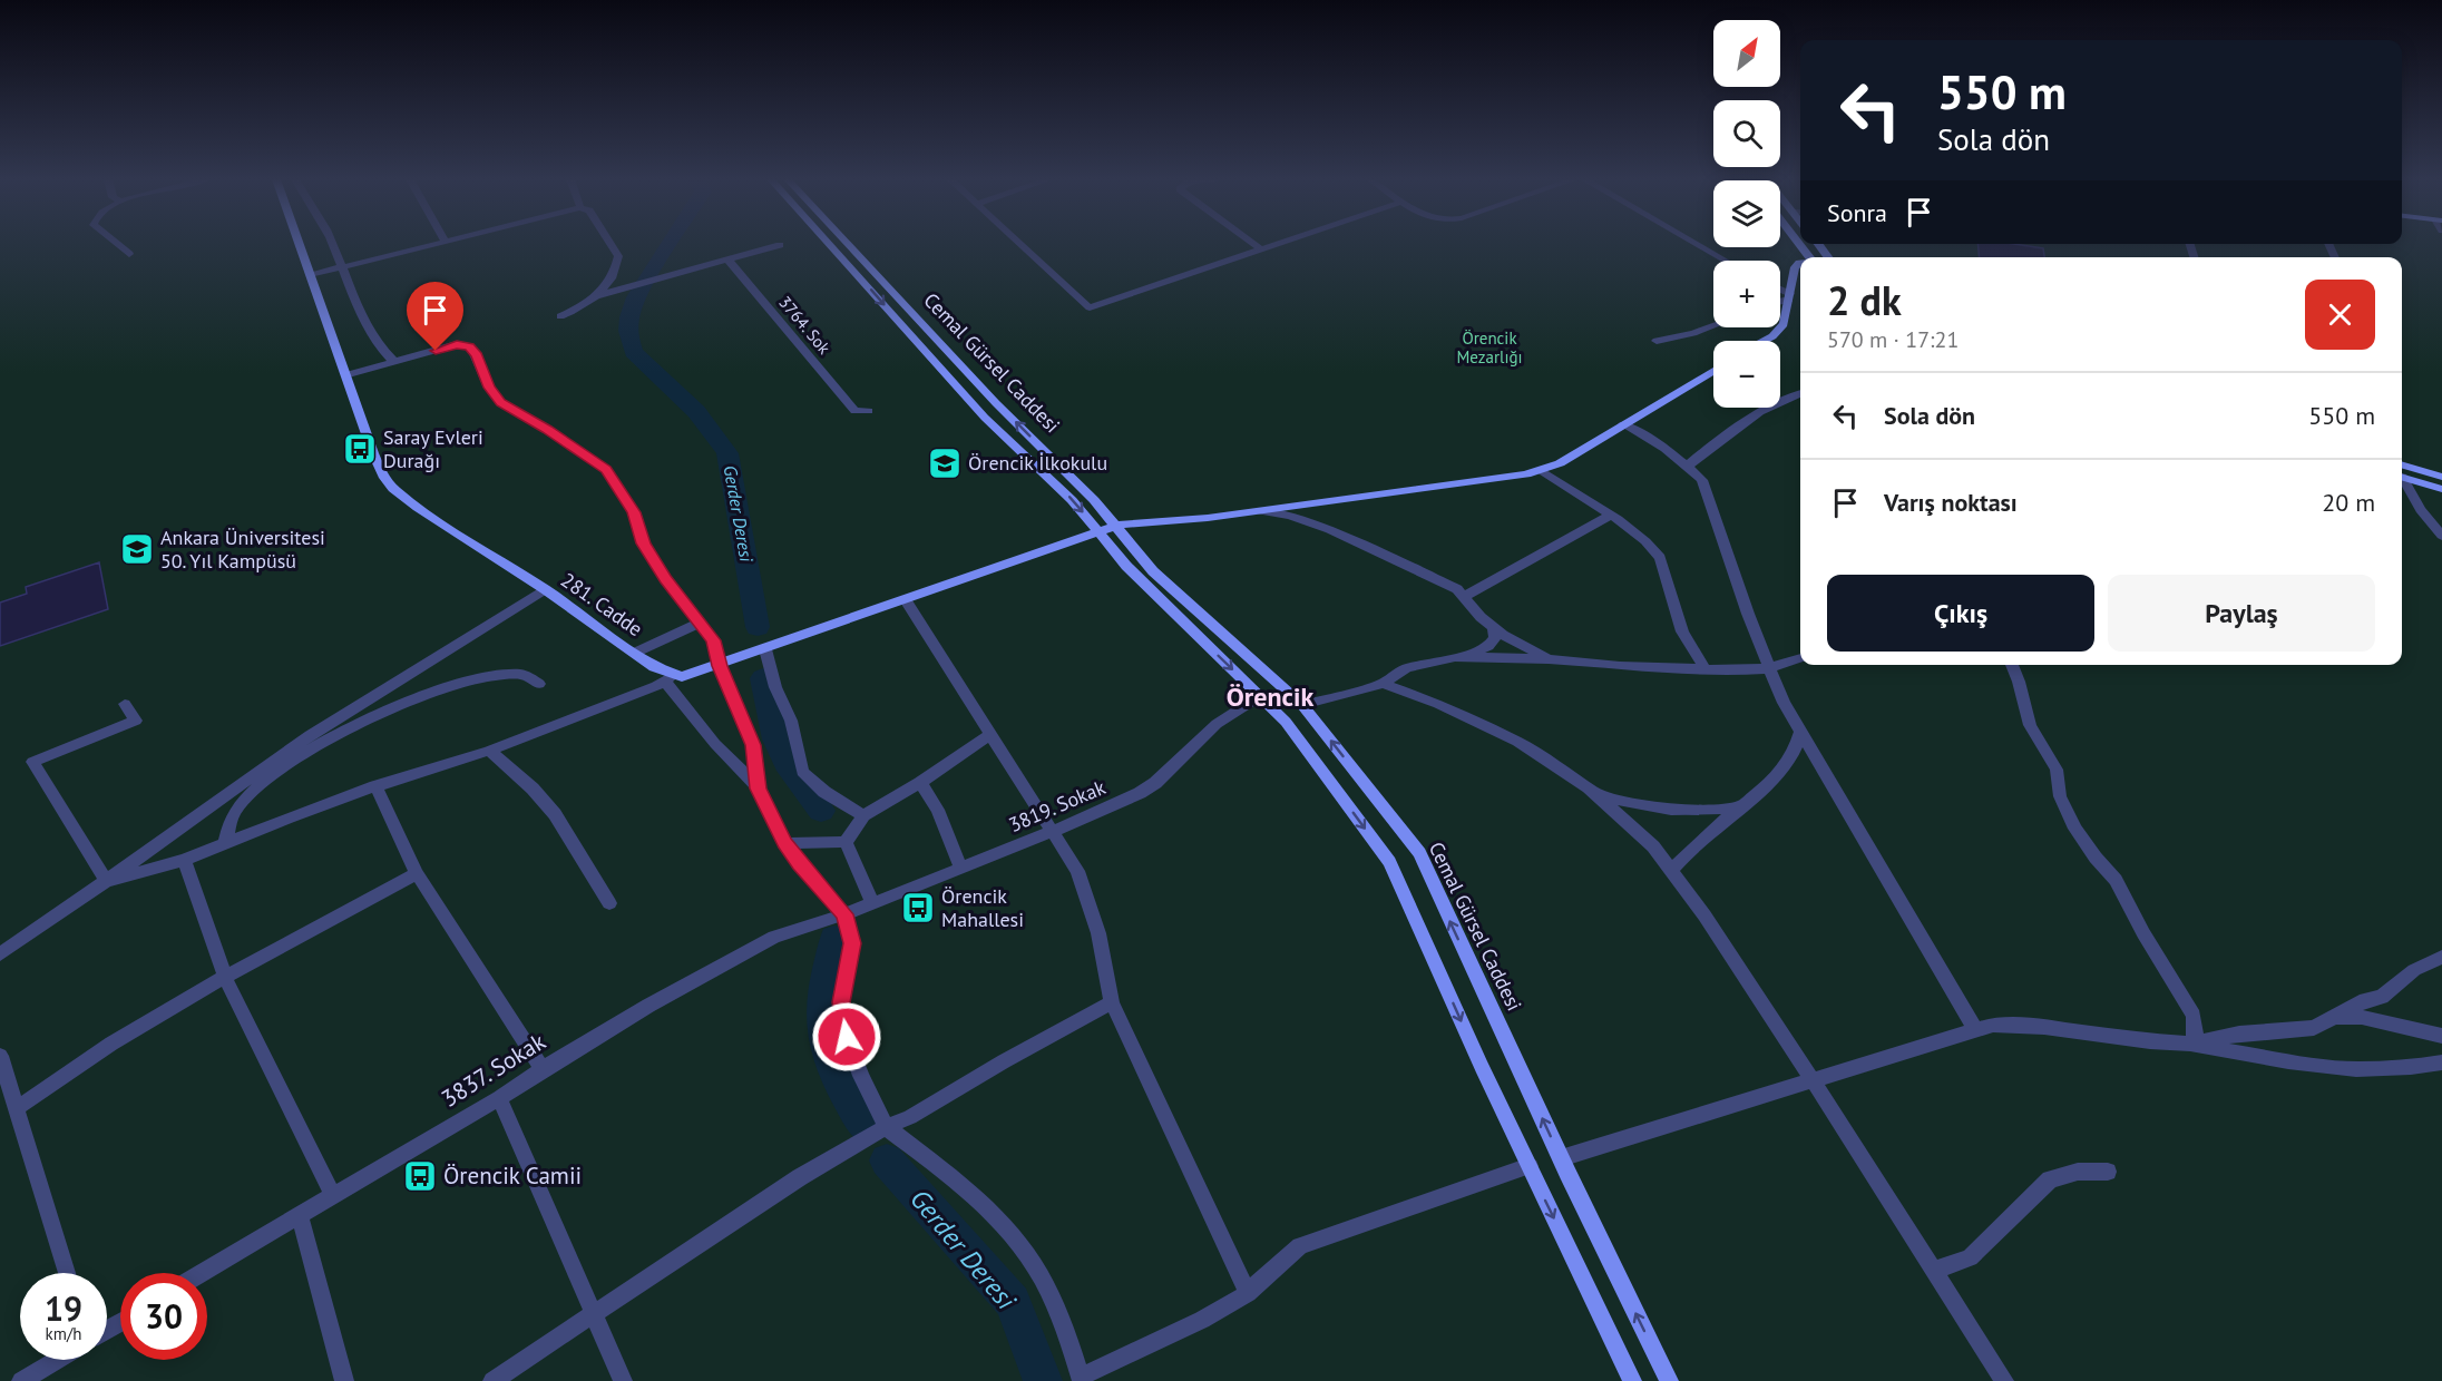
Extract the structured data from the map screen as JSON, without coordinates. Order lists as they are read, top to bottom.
{
  "streets": {
    "street": [
      "3764. Sok",
      "Cemal Gürsel Caddesi",
      "281. Cadde",
      "3819. Sokak",
      "3837. Sokak"
    ]
  },
  "crossings": [
    ["Cemal Gürsel Caddesi", "3819. Sokak"],
    ["3819. Sokak", "3837. Sokak"]
  ],
  "districts": ["Örencik"],
  "water": ["Gerder Deresi"],
  "parks": ["Örencik Mezarlığı"],
  "places": {
    "bus stop": ["Saray Evleri Durağı", "Örencik Mahallesi", "Örencik Camii"],
    "school or university": ["Örencik İlkokulu", "Ankara Üniversitesi 50. Yıl Kampüsü"]
  },
  "north": "top right",
  "page": {
    "map_buttons": ["+", "−"],
    "turn": ["550 m", "Sola dön"],
    "then": "Sonra",
    "heading": ["2 dk", "570 m · 17:21"],
    "list": [
      {
        "name": "Sola dön",
        "value": "550 m"
      },
      {
        "name": "Varış noktası",
        "value": "20 m"
      }
    ],
    "buttons": ["Çıkış", "Paylaş"],
    "speed": "19 km/h",
    "limit": "30"
  }
}
